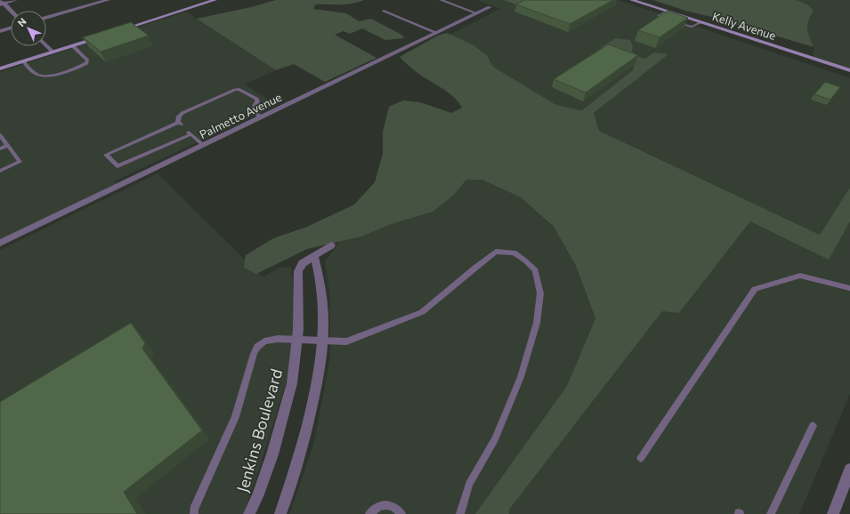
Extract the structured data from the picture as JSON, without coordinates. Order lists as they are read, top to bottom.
{
  "streets": {
    "main road": ["Kelly Avenue"],
    "street": ["Palmetto Avenue", "Jenkins Boulevard"]
  },
  "north": "top left"
}
